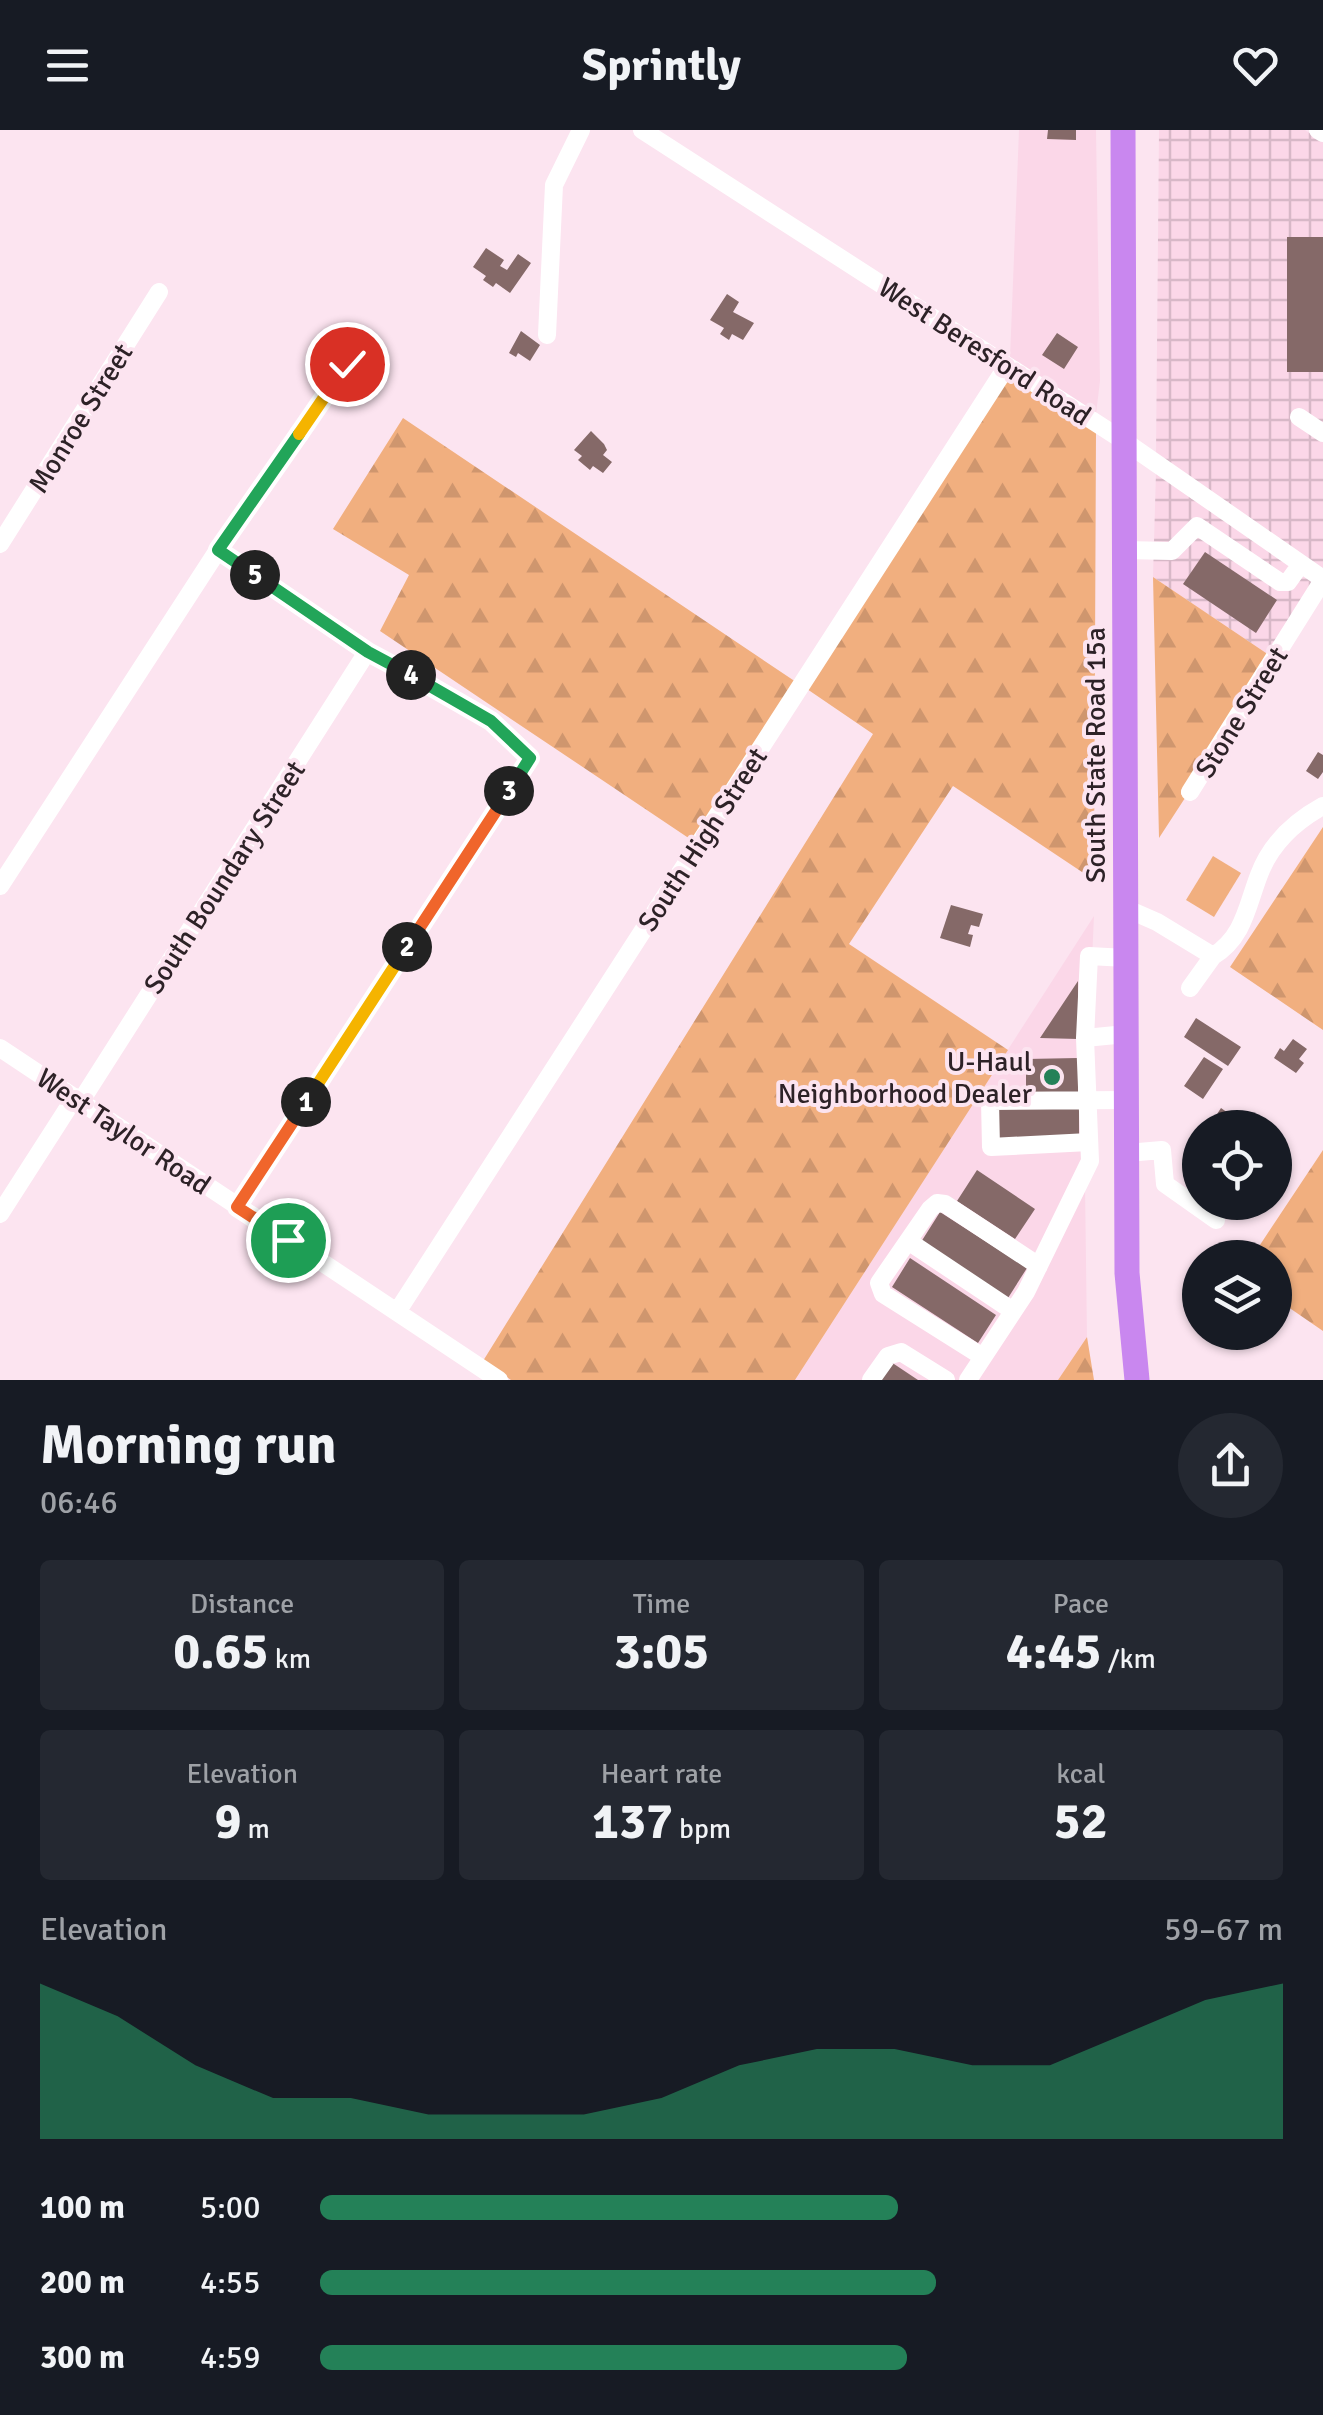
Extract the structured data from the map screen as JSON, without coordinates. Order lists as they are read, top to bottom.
{
  "streets": {
    "highway": ["South State Road 15a"],
    "street": [
      "West Beresford Road",
      "Monroe Street",
      "Stone Street",
      "South High Street",
      "South Boundary Street",
      "West Taylor Road"
    ]
  },
  "crossings": [
    ["West Beresford Road", "Stone Street"],
    ["West Beresford Road", "South State Road 15a"],
    ["West Beresford Road", "South High Street"],
    ["South High Street", "West Taylor Road"],
    ["South Boundary Street", "West Taylor Road"]
  ],
  "places": ["U-Haul Neighborhood Dealer"],
  "page": {
    "header": "Sprintly",
    "pins": [
      "5",
      "4",
      "3",
      "2",
      "1"
    ],
    "heading": ["Morning run", "06:46"],
    "stats": [
      ["Distance", "0.65 km"],
      ["Time", "3:05"],
      ["Pace", "4:45 /km"],
      ["Elevation", "9 m"],
      ["Heart rate", "137 bpm"],
      ["kcal", "52"]
    ],
    "chart": ["Elevation", "59–67 m"],
    "list": [
      {
        "name": "100 m",
        "note": "5:00"
      },
      {
        "name": "200 m",
        "note": "4:55"
      },
      {
        "name": "300 m",
        "note": "4:59"
      }
    ]
  }
}
